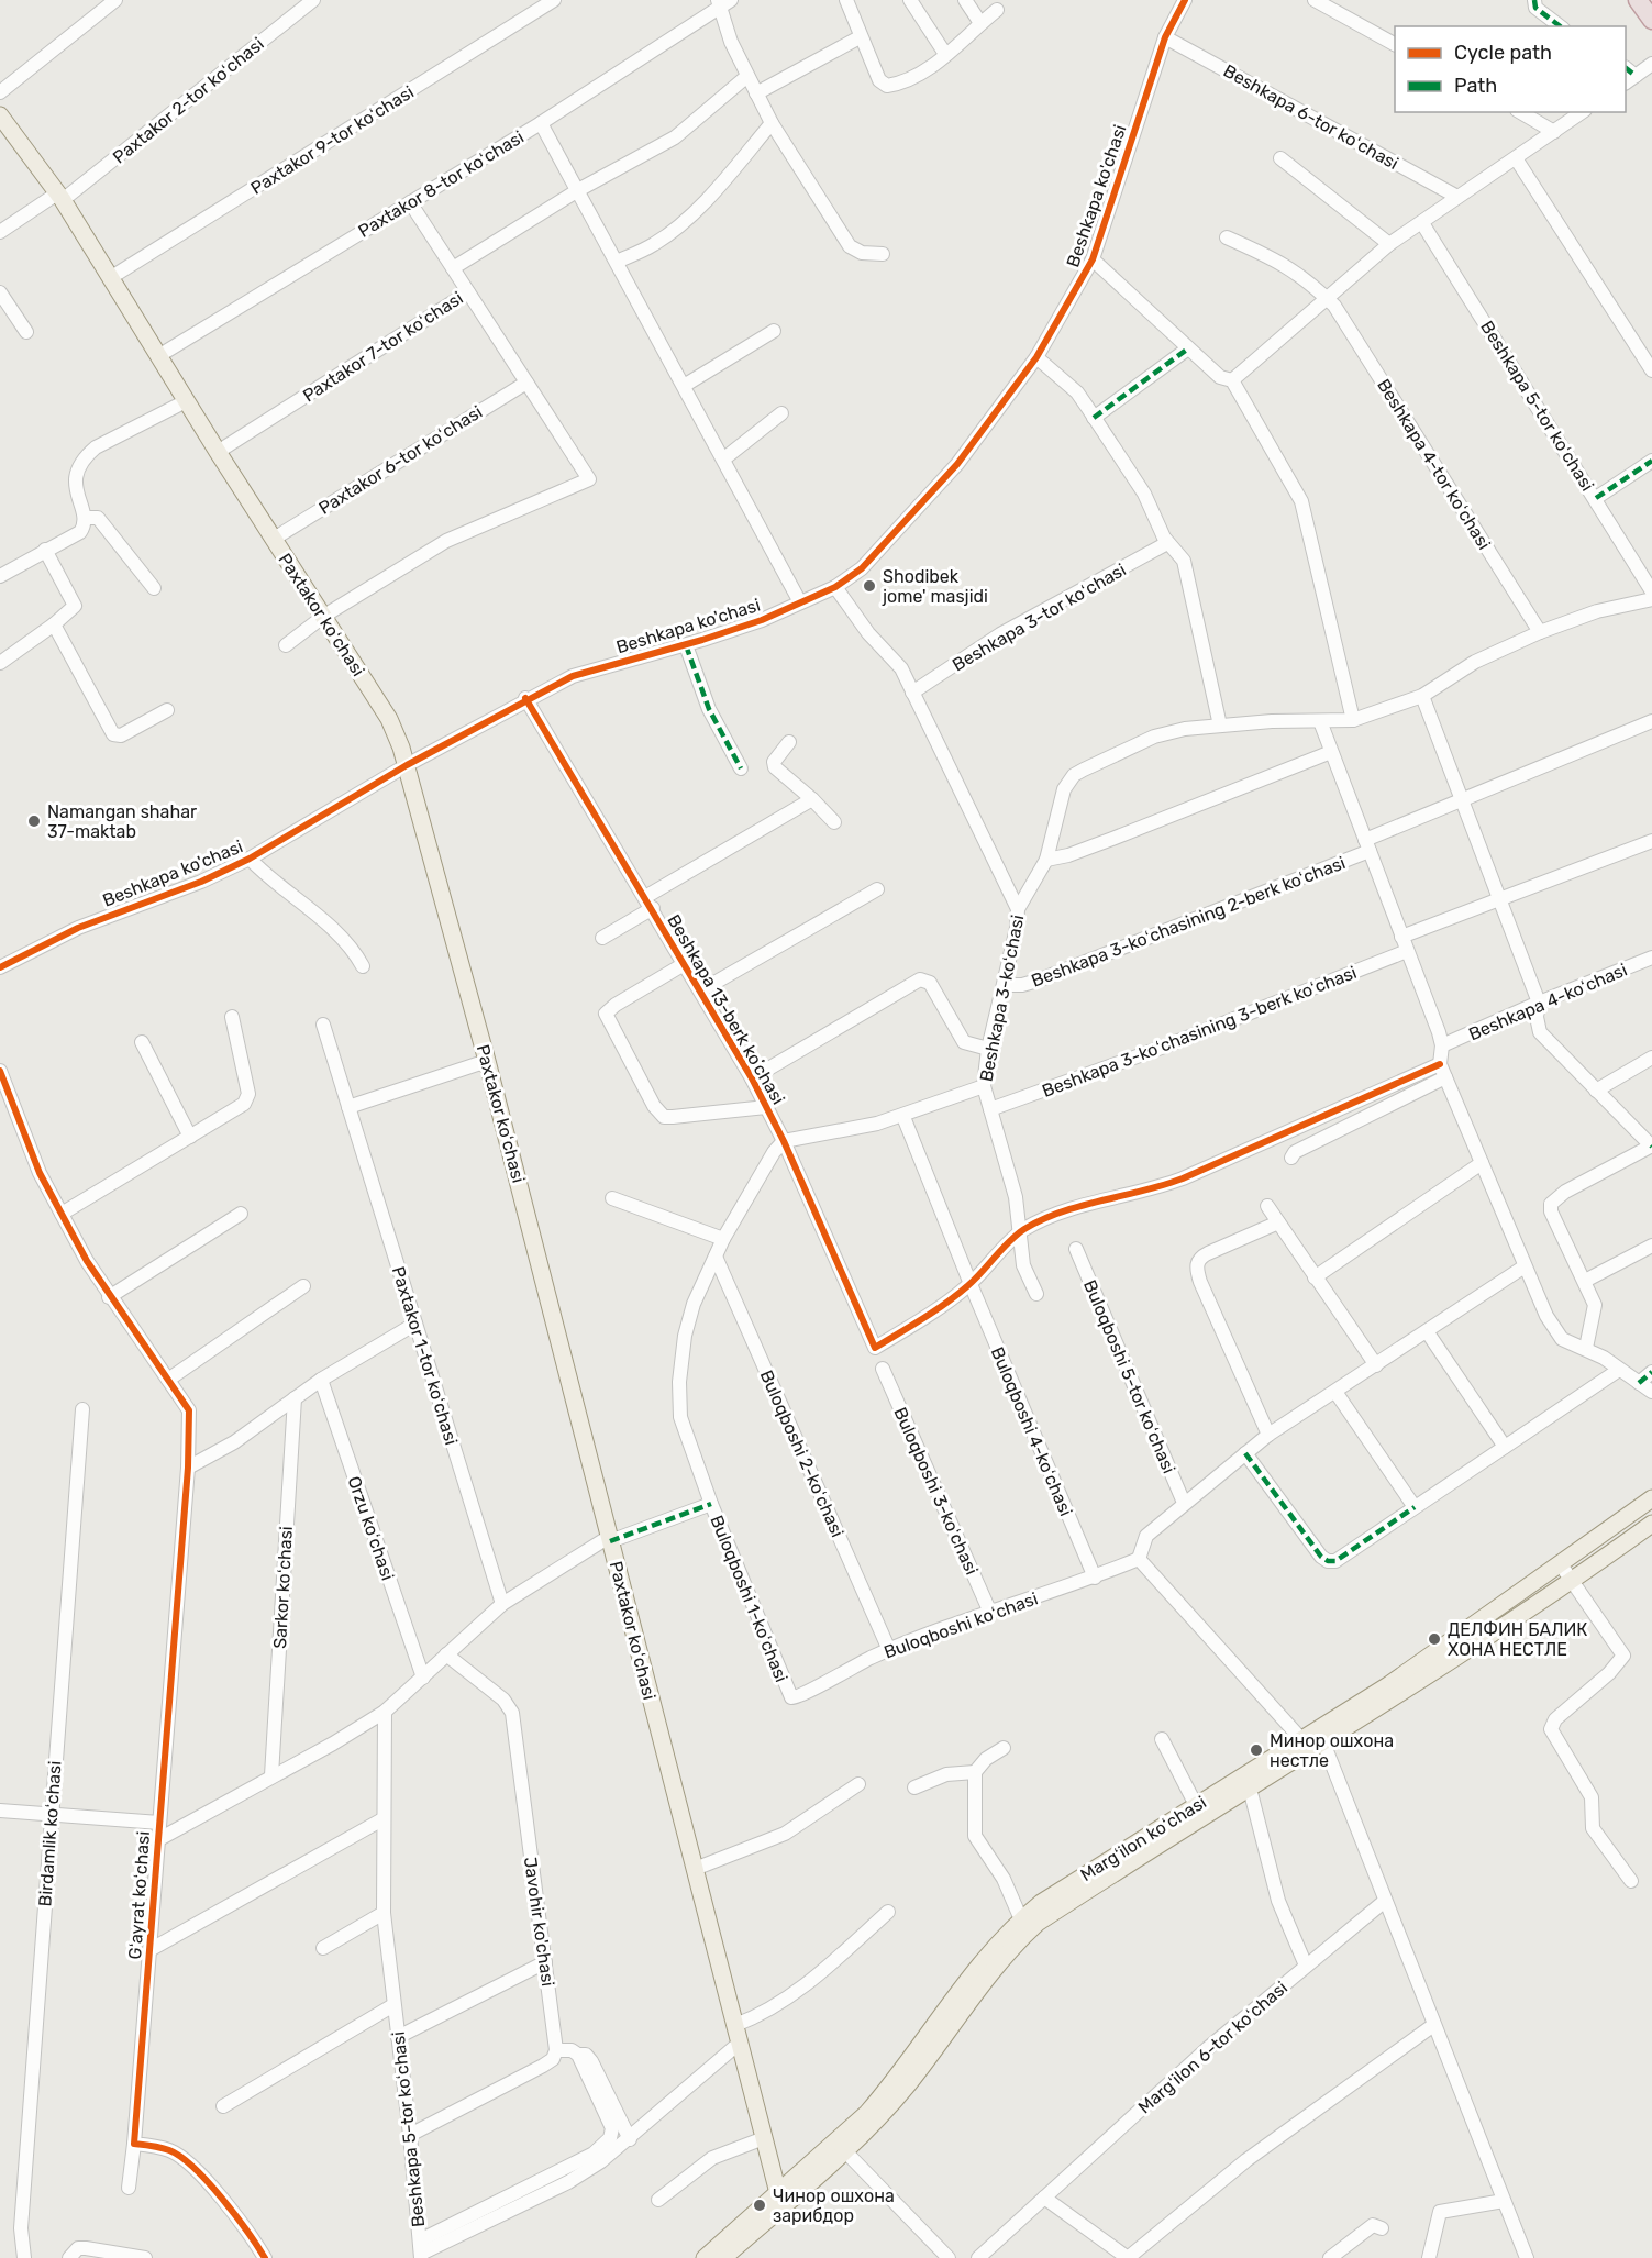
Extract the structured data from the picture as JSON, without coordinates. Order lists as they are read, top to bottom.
{
  "streets": {
    "main road": ["Paxtakor koʻchasi", "Margʻilon koʻchasi"],
    "street": [
      "Paxtakor 2-tor koʻchasi",
      "Beshkapa 6-tor koʻchasi",
      "Paxtakor 9-tor koʻchasi",
      "Paxtakor 8-tor koʻchasi",
      "Beshkapa ko'chasi",
      "Paxtakor 7-tor koʻchasi",
      "Beshkapa 5-tor koʻchasi",
      "Paxtakor 6-tor koʻchasi",
      "Beshkapa 4-tor koʻchasi",
      "Beshkapa 3-tor koʻchasi",
      "Beshkapa 3-koʻchasining 2-berk koʻchasi",
      "Beshkapa 3-koʻchasi",
      "Beshkapa 4-koʻchasi",
      "Beshkapa 13-berk koʼchasi",
      "Beshkapa 3-koʻchasining 3-berk koʻchasi",
      "Paxtakor 1-tor koʻchasi",
      "Buloqboshi 5-tor koʻchasi",
      "Buloqboshi 4-koʻchasi",
      "Buloqboshi 2-koʻchasi",
      "Buloqboshi 3-koʻchasi",
      "Orzu koʻchasi",
      "Sarkor koʻchasi",
      "Buloqboshi 1-koʻchasi",
      "Buloqboshi koʻchasi",
      "Birdamlik koʻchasi",
      "Gʻayrat koʻchasi",
      "Javohir ko'chasi",
      "Margʻilon 6-tor koʻchasi"
    ]
  },
  "crossings": [
    ["Paxtakor 2-tor koʻchasi", "Paxtakor koʻchasi"],
    ["Beshkapa 6-tor koʻchasi", "Beshkapa ko'chasi"],
    ["Paxtakor 9-tor koʻchasi", "Paxtakor koʻchasi"],
    ["Paxtakor 8-tor koʻchasi", "Paxtakor 7-tor koʻchasi"],
    ["Paxtakor 8-tor koʻchasi", "Paxtakor koʻchasi"],
    ["Beshkapa ko'chasi", "Paxtakor koʻchasi"],
    ["Beshkapa ko'chasi", "Beshkapa 13-berk koʼchasi"],
    ["Paxtakor 7-tor koʻchasi", "Paxtakor koʻchasi"],
    ["Beshkapa 5-tor koʻchasi", "Paxtakor koʻchasi"],
    ["Paxtakor 6-tor koʻchasi", "Paxtakor koʻchasi"],
    ["Paxtakor koʻchasi", "Margʻilon koʻchasi"],
    ["Beshkapa 3-koʻchasining 2-berk koʻchasi", "Beshkapa 3-koʻchasi"],
    ["Beshkapa 3-koʻchasi", "Beshkapa 13-berk koʼchasi"],
    ["Beshkapa 3-koʻchasi", "Beshkapa 3-koʻchasining 3-berk koʻchasi"],
    ["Beshkapa 13-berk koʼchasi", "Buloqboshi 4-koʻchasi"],
    ["Buloqboshi 4-koʻchasi", "Buloqboshi koʻchasi"],
    ["Buloqboshi 2-koʻchasi", "Buloqboshi koʻchasi"],
    ["Buloqboshi 3-koʻchasi", "Buloqboshi koʻchasi"],
    ["Buloqboshi 1-koʻchasi", "Buloqboshi koʻchasi"]
  ],
  "places": [
    "Shodibek jome' masjidi",
    "Namangan shahar 37-maktab",
    "ДЕЛФИН БАЛИК ХОНА НЕСТЛЕ",
    "Минор ошхона нестле",
    "Чинор ошхона зарибдор"
  ],
  "legend": ["Cycle path", "Path"]
}
